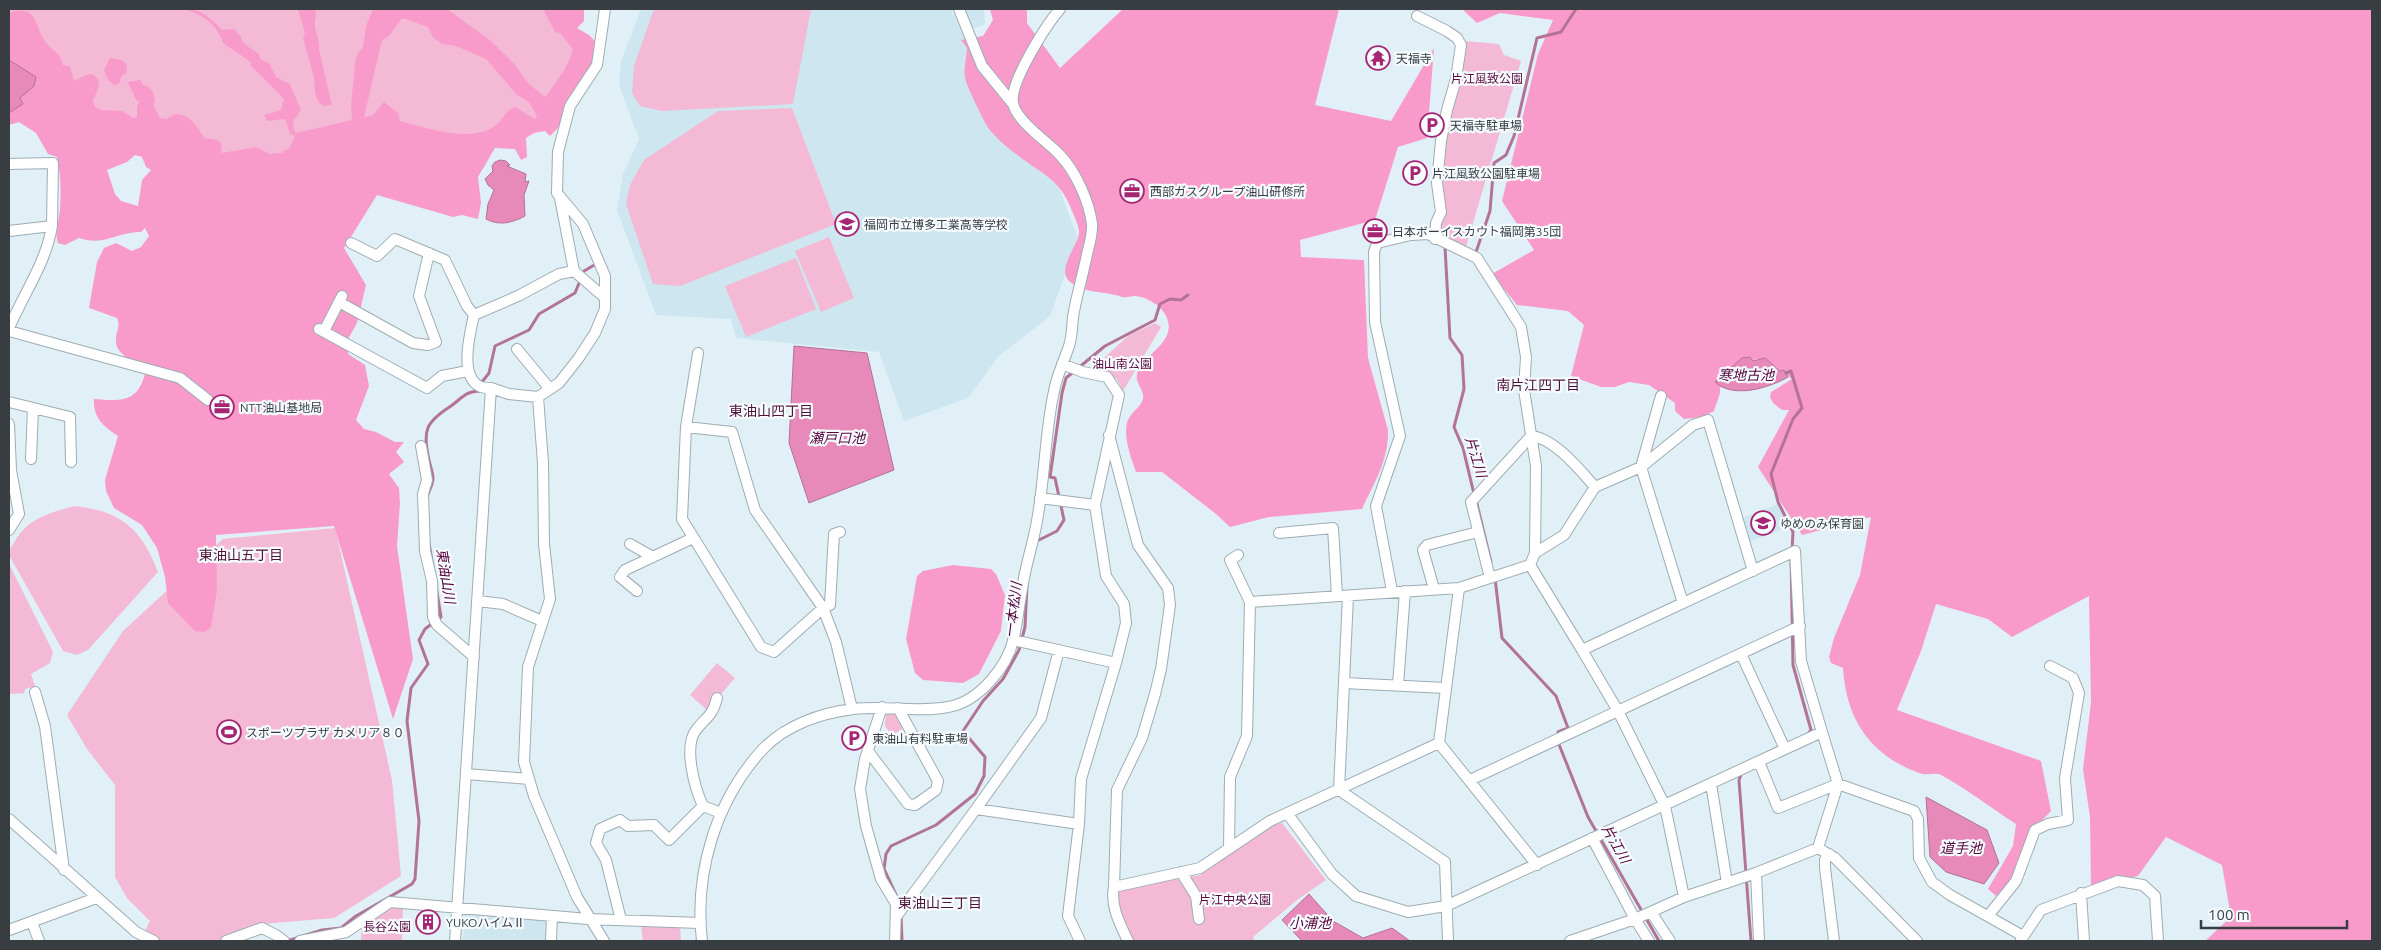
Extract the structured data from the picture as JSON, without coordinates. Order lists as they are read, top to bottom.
{
  "districts": [
    "南片江四丁目",
    "東油山四丁目",
    "東油山五丁目",
    "東油山三丁目"
  ],
  "water": [
    "寒地古池",
    "瀬戸口池",
    "片江川",
    "東油山川",
    "一本松川",
    "道手池",
    "小浦池"
  ],
  "parks": [
    "片江風致公園",
    "油山南公園",
    "片江中央公園",
    "長谷公園"
  ],
  "places": {
    "temple": ["天福寺"],
    "parking": ["天福寺駐車場", "片江風致公園駐車場", "東油山有料駐車場"],
    "office": ["西部ガスグループ油山研修所", "日本ボーイスカウト福岡第35団", "NTT油山基地局"],
    "school or university": ["福岡市立博多工業高等学校", "ゆめのみ保育園"],
    "sports": ["スポーツプラザ カメリア８０"],
    "building": ["YUKOハイムⅡ"]
  },
  "scale_bar": "100 m"
}
